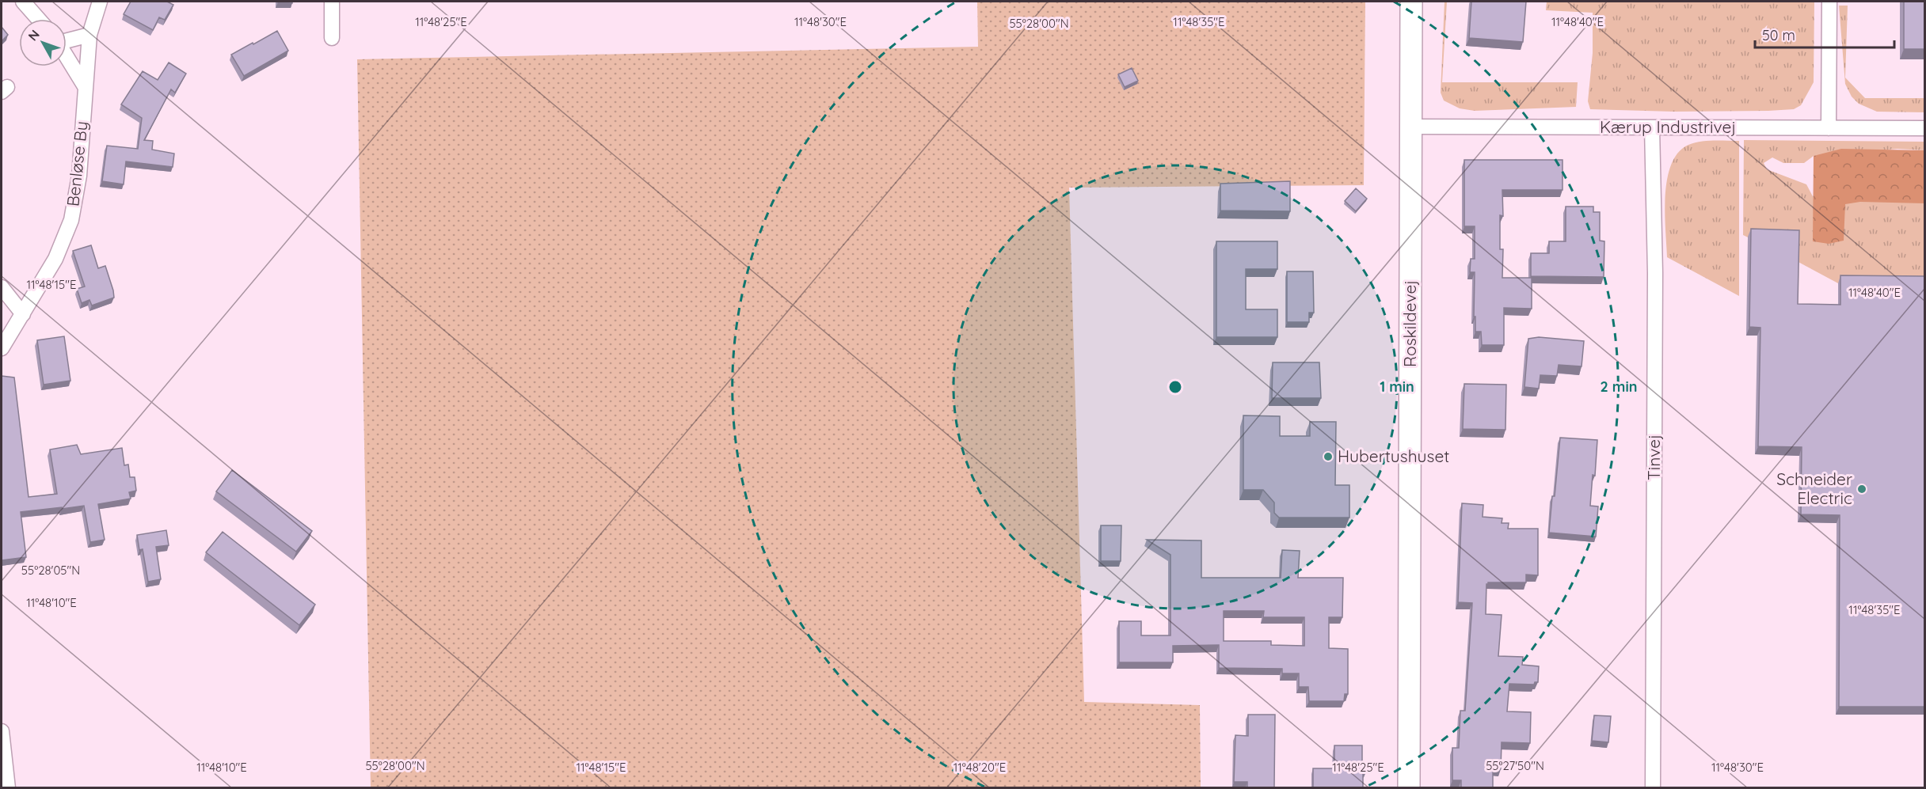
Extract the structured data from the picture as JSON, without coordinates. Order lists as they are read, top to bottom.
{
  "streets": {
    "street": [
      "Kærup Industrivej",
      "Benløse By",
      "Roskildevej",
      "Tinvej"
    ]
  },
  "crossings": [
    ["Kærup Industrivej", "Roskildevej"],
    ["Kærup Industrivej", "Tinvej"]
  ],
  "places": ["Hubertushuset", "Schneider Electric"],
  "scale_bar": "50 m",
  "north": "top left",
  "coordinates": [
    "11°48'25\"E",
    "11°48'35\"E",
    "11°48'30\"E",
    "11°48'40\"E",
    "55°28'00\"N",
    "11°48'15\"E",
    "55°28'05\"N",
    "11°48'10\"E",
    "55°27'50\"N",
    "11°48'20\"E"
  ],
  "rings": ["1 min", "2 min"]
}
